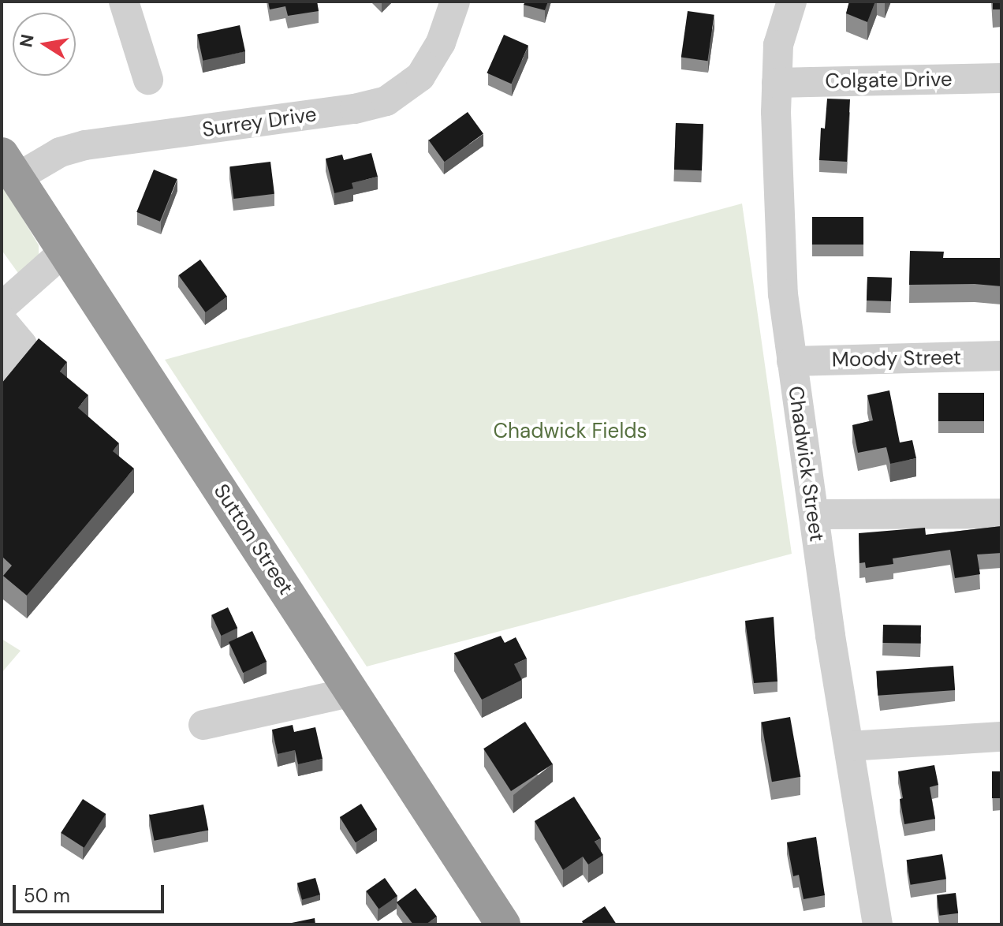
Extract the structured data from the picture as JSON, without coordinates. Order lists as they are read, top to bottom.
{
  "streets": {
    "highway": ["Sutton Street"],
    "street": [
      "Colgate Drive",
      "Surrey Drive",
      "Moody Street",
      "Chadwick Street"
    ]
  },
  "crossings": [
    ["Colgate Drive", "Chadwick Street"],
    ["Surrey Drive", "Sutton Street"],
    ["Moody Street", "Chadwick Street"]
  ],
  "parks": ["Chadwick Fields"],
  "scale_bar": "50 m",
  "north": "left"
}
